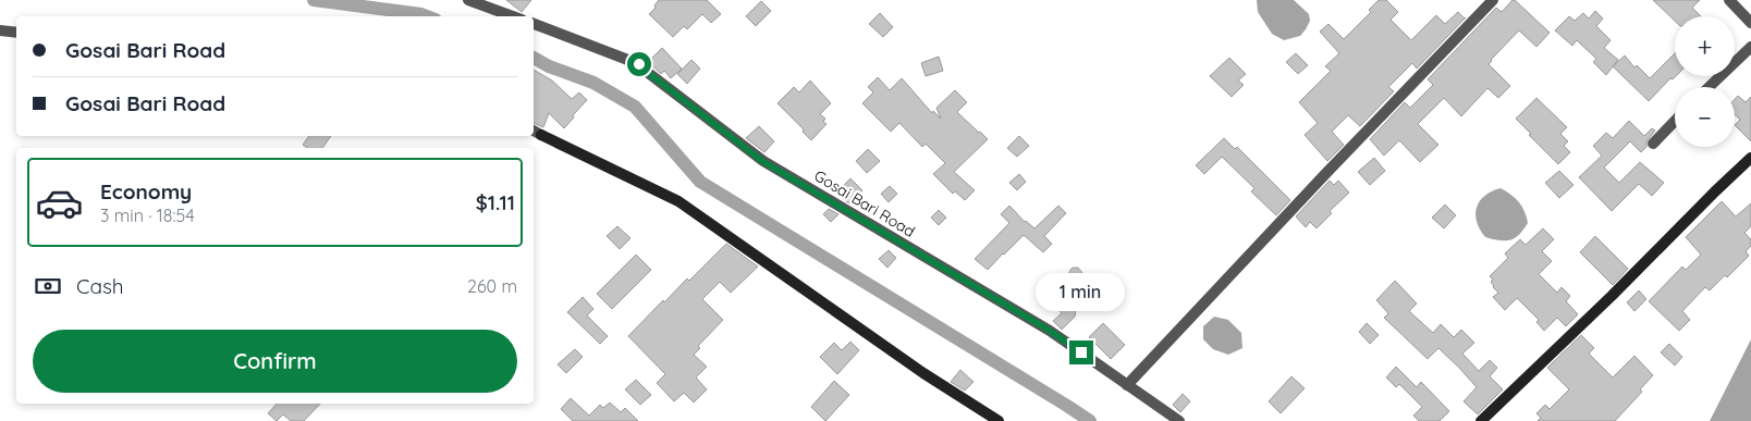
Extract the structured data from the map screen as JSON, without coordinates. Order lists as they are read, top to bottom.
{
  "streets": {
    "street": ["Gosai Bari Road"]
  },
  "page": {
    "map_buttons": ["+", "−"],
    "banner": ["Gosai Bari Road", "Gosai Bari Road"],
    "list": [
      {
        "name": "Economy",
        "note": "3 min · 18:54",
        "value": "$1.11"
      }
    ],
    "pay": ["Cash", "260 m"],
    "bubble": "1 min",
    "buttons": "Confirm"
  }
}
